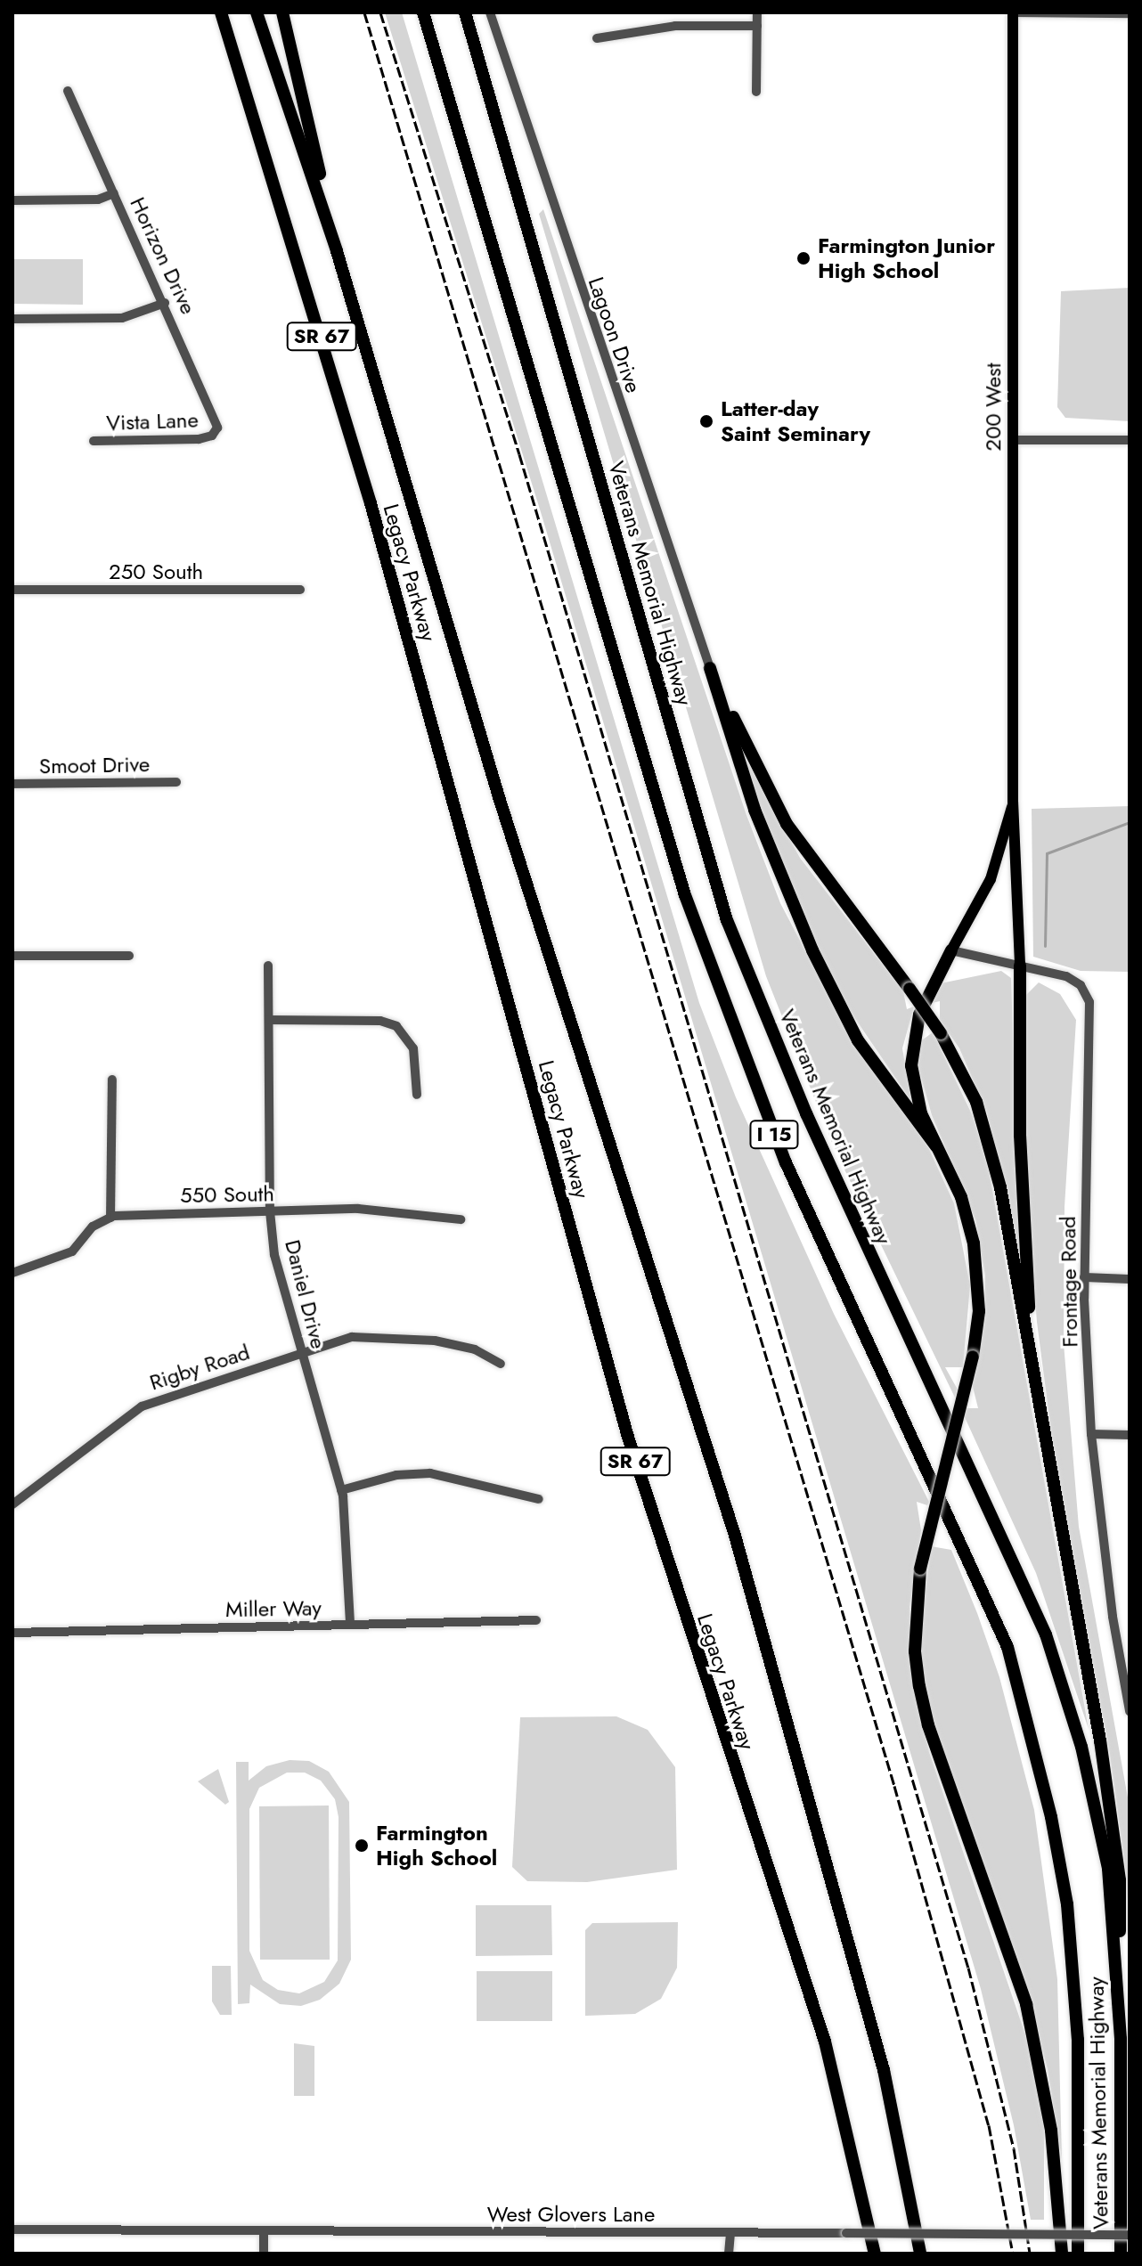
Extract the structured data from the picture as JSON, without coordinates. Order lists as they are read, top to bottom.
{
  "streets": {
    "highway": [
      "SR 67",
      "Legacy Parkway",
      "Veterans Memorial Highway",
      "I 15"
    ],
    "main road": ["200 West"],
    "street": [
      "Horizon Drive",
      "Lagoon Drive",
      "Vista Lane",
      "250 South",
      "Smoot Drive",
      "550 South",
      "Frontage Road",
      "Daniel Drive",
      "Rigby Road",
      "Miller Way",
      "West Glovers Lane"
    ]
  },
  "crossings": [
    ["Horizon Drive", "Vista Lane"],
    ["550 South", "Daniel Drive"],
    ["Daniel Drive", "Rigby Road"],
    ["Daniel Drive", "Miller Way"]
  ],
  "places": ["Farmington Junior High School", "Latter-day Saint Seminary", "Farmington High School"]
}
